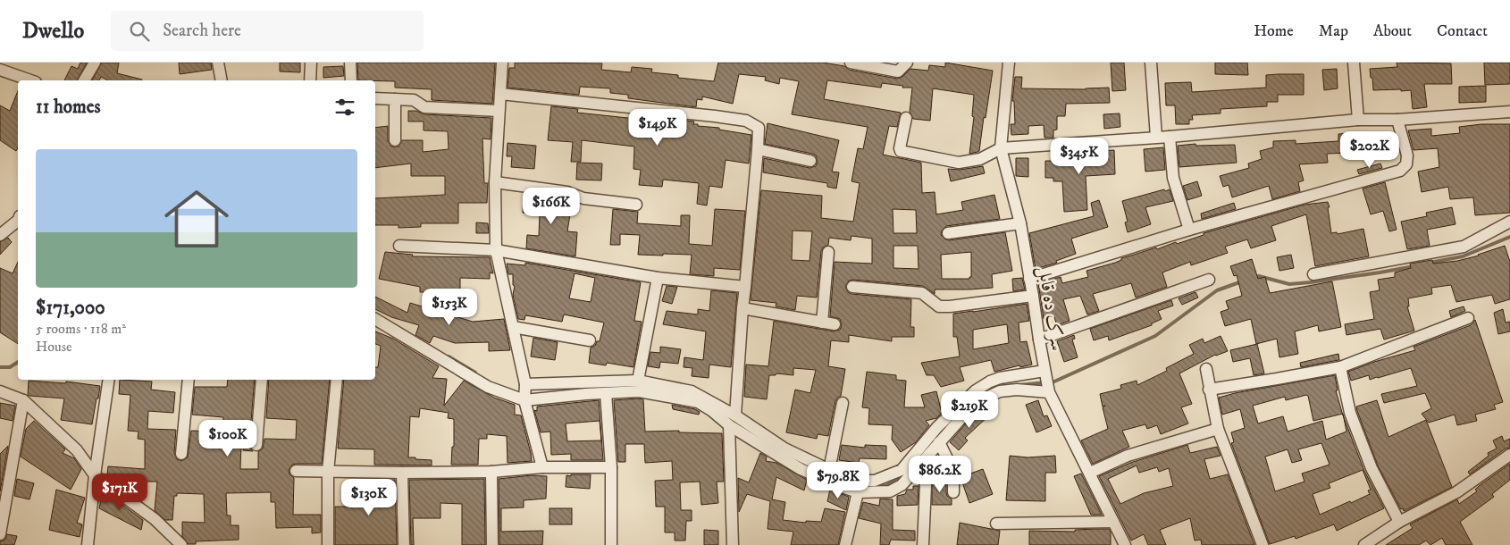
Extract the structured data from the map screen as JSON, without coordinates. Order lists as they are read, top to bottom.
{
  "streets": {
    "street": ["سرک ده قابل"]
  },
  "page": {
    "header": "Dwello",
    "search": "Search here",
    "nav": [
      "Home",
      "Map",
      "About",
      "Contact"
    ],
    "heading": "11 homes",
    "price": [
      "$149K",
      "$202K",
      "$345K",
      "$166K",
      "$153K",
      "$219K",
      "$100K",
      "$86.2K",
      "$79.8K",
      "$171K",
      "$130K"
    ],
    "list": [
      {
        "name": "$171,000",
        "note": "5 rooms · 118 m² · House"
      }
    ]
  }
}
